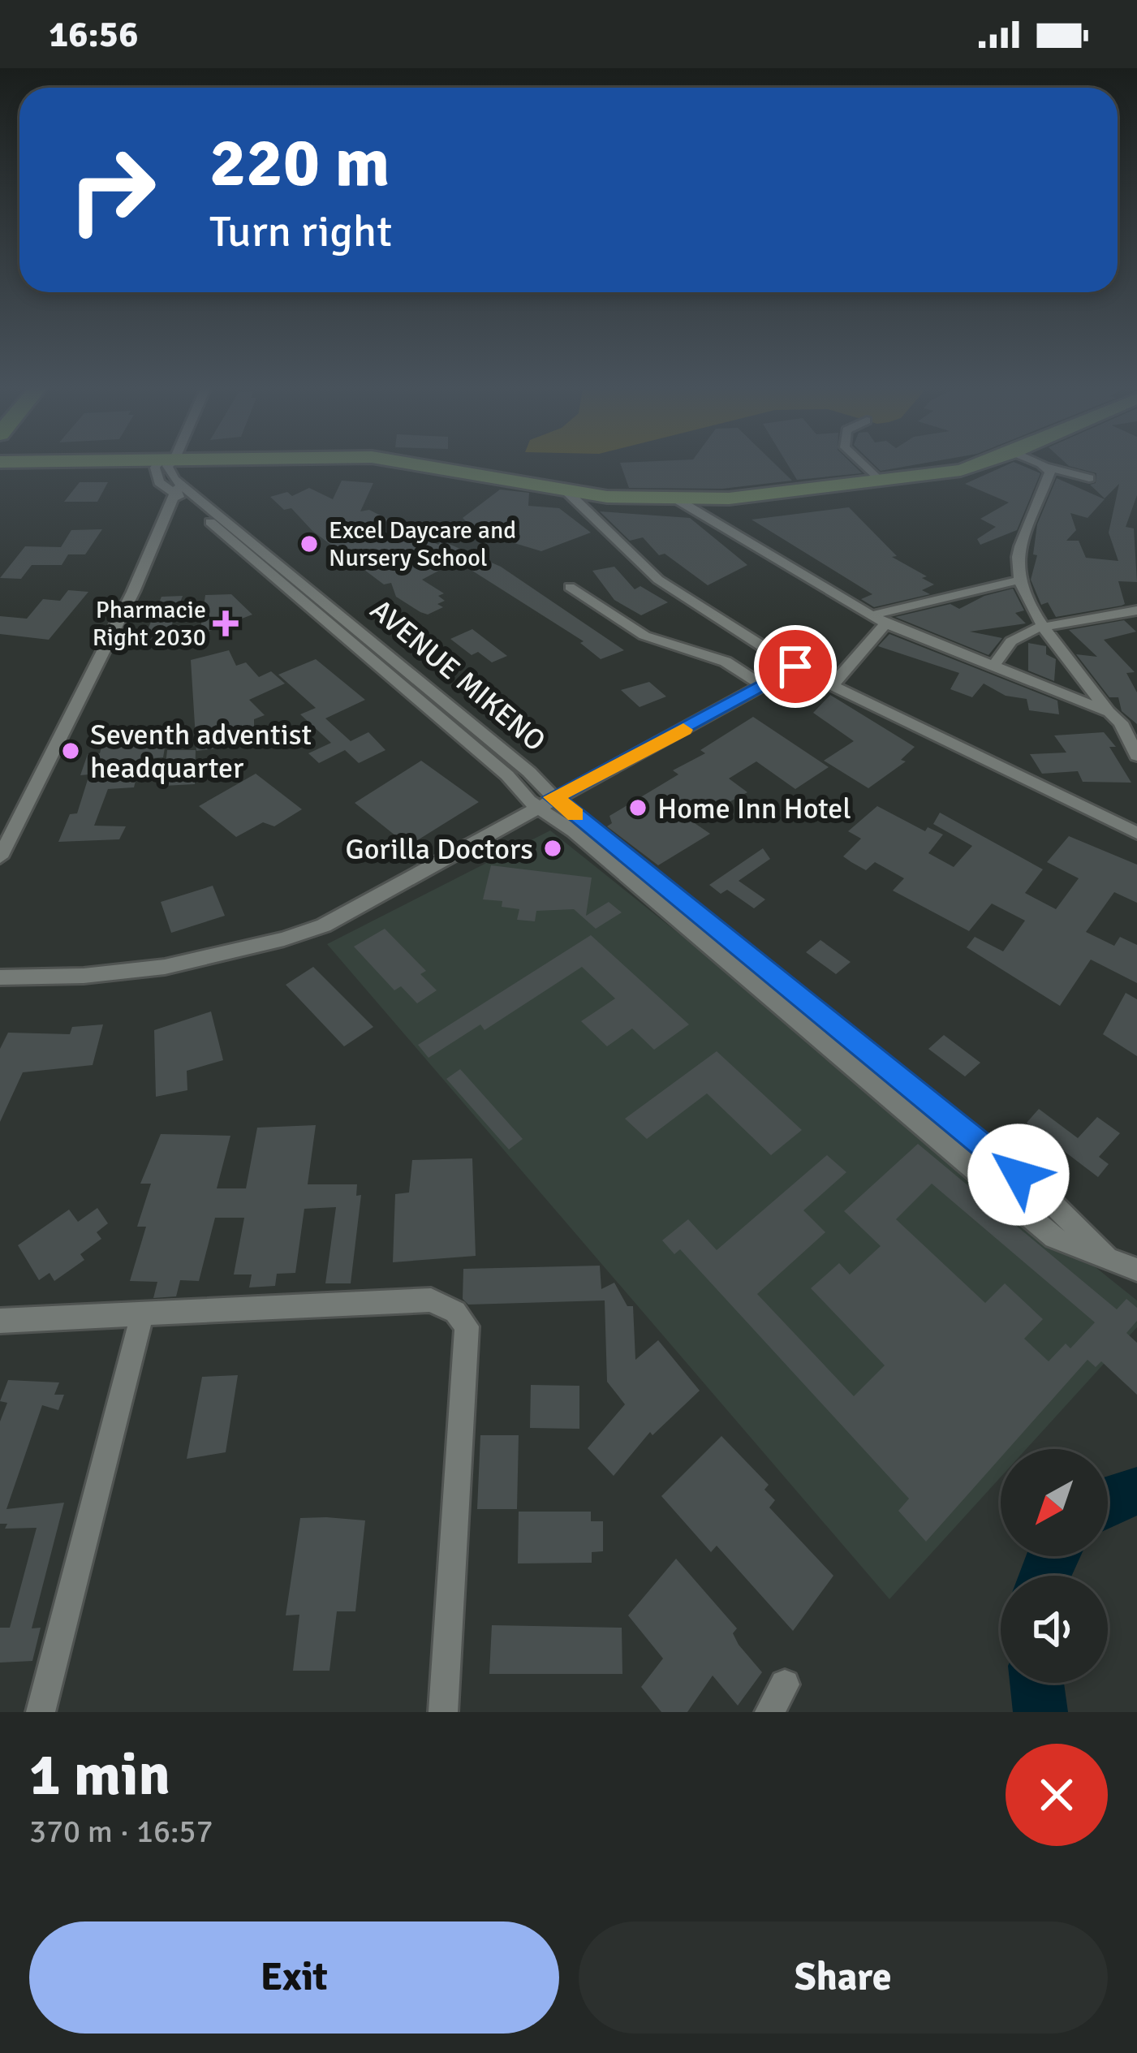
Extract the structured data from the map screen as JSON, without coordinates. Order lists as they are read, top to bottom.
{
  "streets": {
    "street": ["AVENUE MIKENO"]
  },
  "places": {
    "other": [
      "Excel Daycare and Nursery School",
      "Seventh adventist headquarter",
      "Home Inn Hotel",
      "Gorilla Doctors"
    ],
    "health": ["Pharmacie Right 2030"]
  },
  "north": "bottom left",
  "page": {
    "status": "16:56",
    "turn": ["220 m", "Turn right"],
    "heading": ["1 min", "370 m · 16:57"],
    "buttons": ["Exit", "Share"]
  }
}
